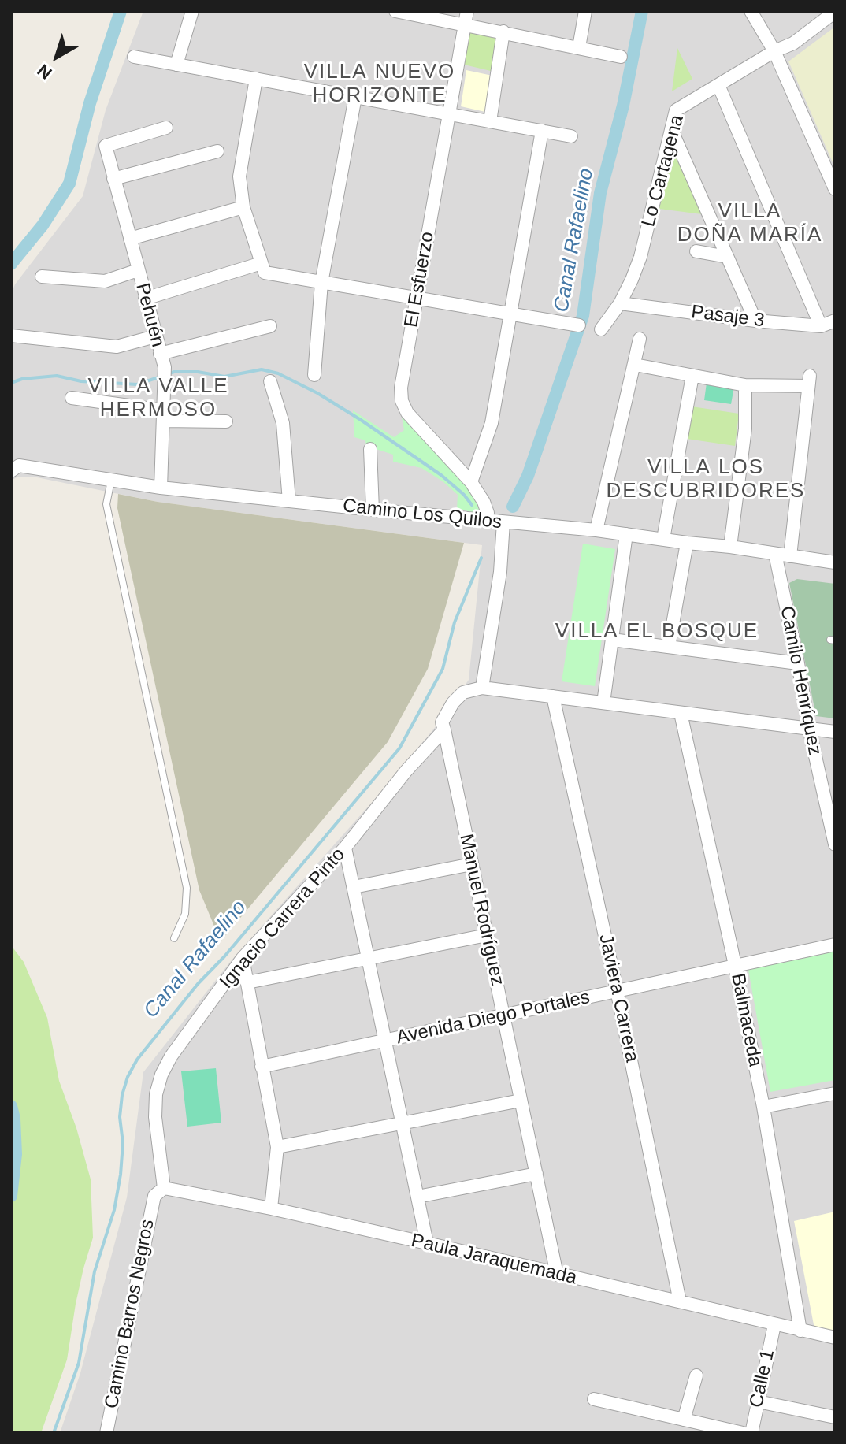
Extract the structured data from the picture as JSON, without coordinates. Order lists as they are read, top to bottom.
{
  "streets": {
    "street": [
      "Lo Cartagena",
      "El Esfuerzo",
      "Pehuén",
      "Pasaje 3",
      "Camino Los Quilos",
      "Camilo Henríquez",
      "Manuel Rodríguez",
      "Ignacio Carrera Pinto",
      "Javiera Carrera",
      "Avenida Diego Portales",
      "Balmaceda",
      "Paula Jaraquemada",
      "Camino Barros Negros",
      "Calle 1"
    ]
  },
  "crossings": [
    ["Lo Cartagena", "Pasaje 3"],
    ["El Esfuerzo", "Camino Los Quilos"],
    ["Pehuén", "Camino Los Quilos"],
    ["Camino Los Quilos", "Camilo Henríquez"],
    ["Manuel Rodríguez", "Ignacio Carrera Pinto"],
    ["Manuel Rodríguez", "Avenida Diego Portales"],
    ["Manuel Rodríguez", "Paula Jaraquemada"],
    ["Ignacio Carrera Pinto", "Paula Jaraquemada"],
    ["Ignacio Carrera Pinto", "Camino Barros Negros"],
    ["Javiera Carrera", "Avenida Diego Portales"],
    ["Javiera Carrera", "Paula Jaraquemada"],
    ["Avenida Diego Portales", "Balmaceda"],
    ["Balmaceda", "Paula Jaraquemada"],
    ["Paula Jaraquemada", "Camino Barros Negros"],
    ["Paula Jaraquemada", "Calle 1"]
  ],
  "districts": [
    "VILLA NUEVO HORIZONTE",
    "VILLA DOÑA MARÍA",
    "VILLA VALLE HERMOSO",
    "VILLA LOS DESCUBRIDORES",
    "VILLA EL BOSQUE"
  ],
  "water": ["Canal Rafaelino"],
  "north": "bottom left"
}
